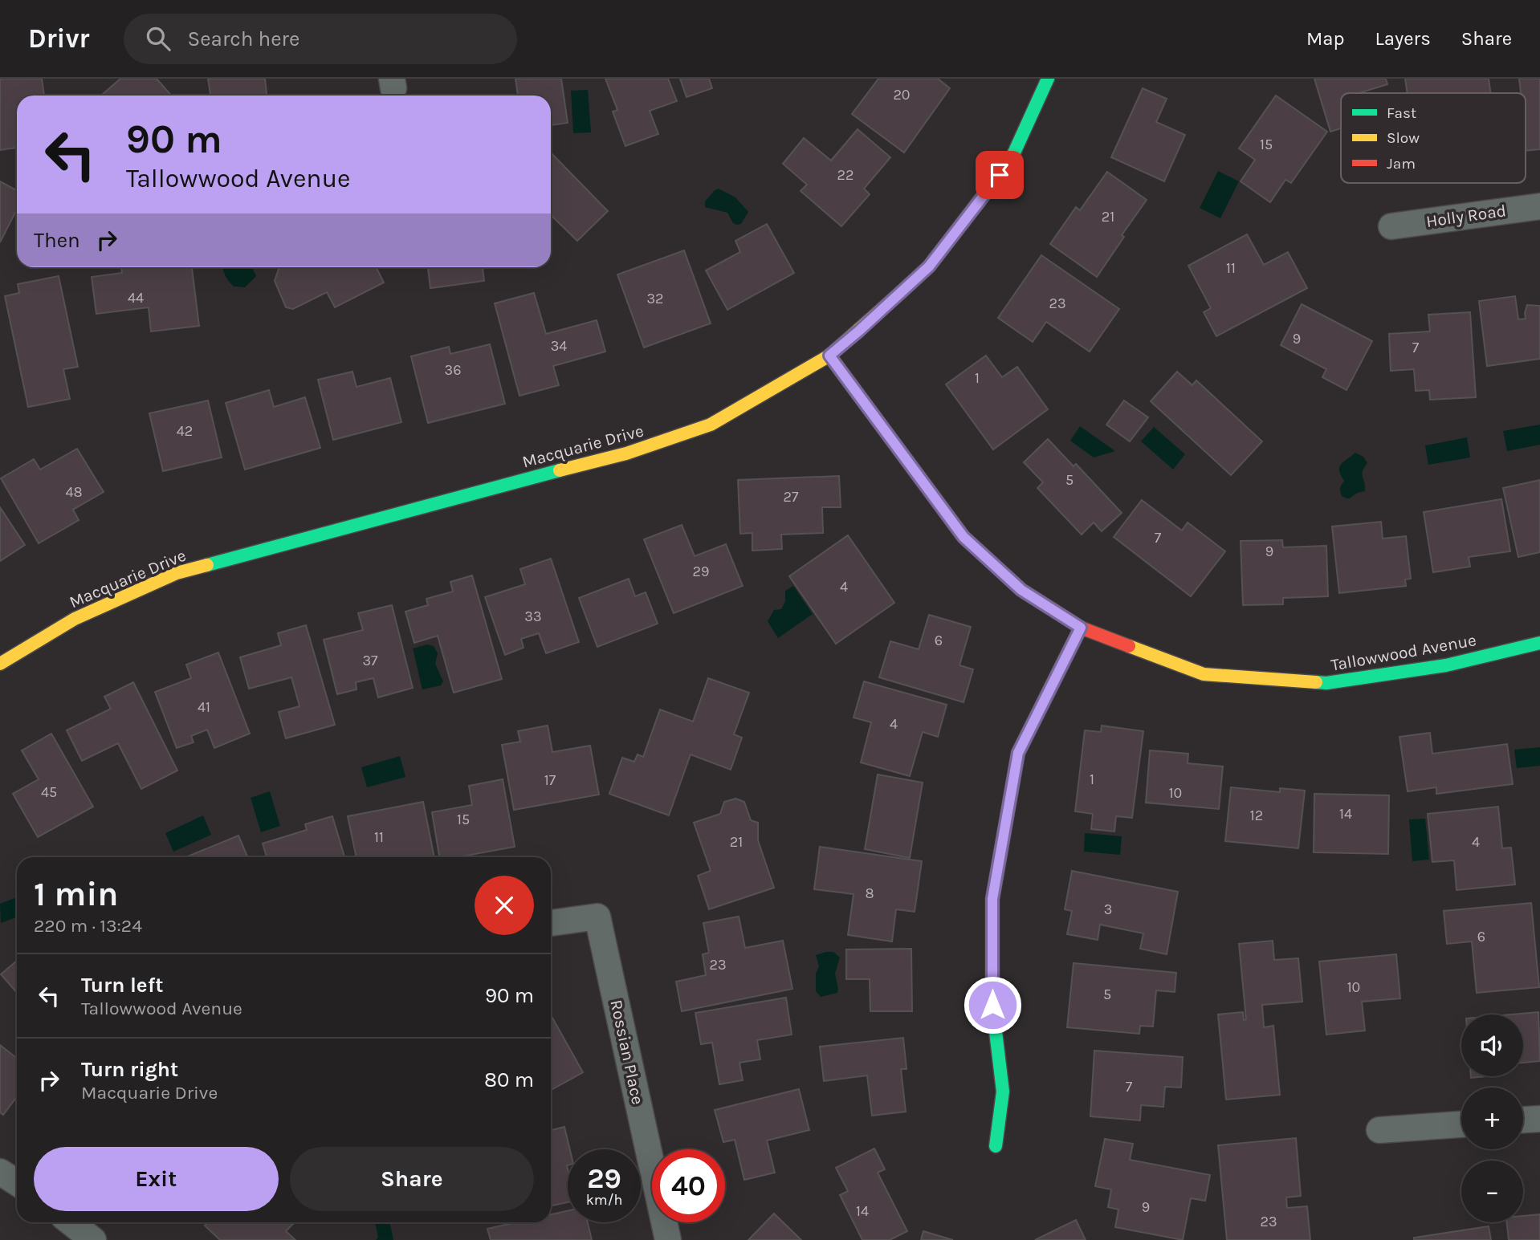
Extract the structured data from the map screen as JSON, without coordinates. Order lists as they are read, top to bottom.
{
  "streets": {
    "street": [
      "Holly Road",
      "Macquarie Drive",
      "Tallowwood Avenue",
      "Rossian Place"
    ]
  },
  "crossings": [
    ["Macquarie Drive", "Tallowwood Avenue"]
  ],
  "house_numbers": [
    "20",
    "15",
    "22",
    "21",
    "11",
    "44",
    "32",
    "23",
    "9",
    "34",
    "7",
    "36",
    "1",
    "42",
    "5",
    "48",
    "27",
    "7",
    "9",
    "29",
    "4",
    "33",
    "6",
    "37",
    "41",
    "4",
    "1",
    "17",
    "45",
    "10",
    "14",
    "12",
    "15",
    "11",
    "21",
    "4",
    "8",
    "3",
    "6",
    "23",
    "10",
    "5",
    "7",
    "9",
    "14",
    "23"
  ],
  "legend": ["Fast", "Slow", "Jam"],
  "page": {
    "header": "Drivr",
    "search": "Search here",
    "nav": ["Map", "Layers", "Share"],
    "turn": ["90 m", "Tallowwood Avenue"],
    "then": "Then",
    "heading": ["1 min", "220 m · 13:24"],
    "list": [
      {
        "name": "Turn left",
        "note": "Tallowwood Avenue",
        "value": "90 m"
      },
      {
        "name": "Turn right",
        "note": "Macquarie Drive",
        "value": "80 m"
      }
    ],
    "map_buttons": ["+", "−"],
    "buttons": ["Exit", "Share"],
    "speed": "29 km/h",
    "limit": "40"
  }
}
